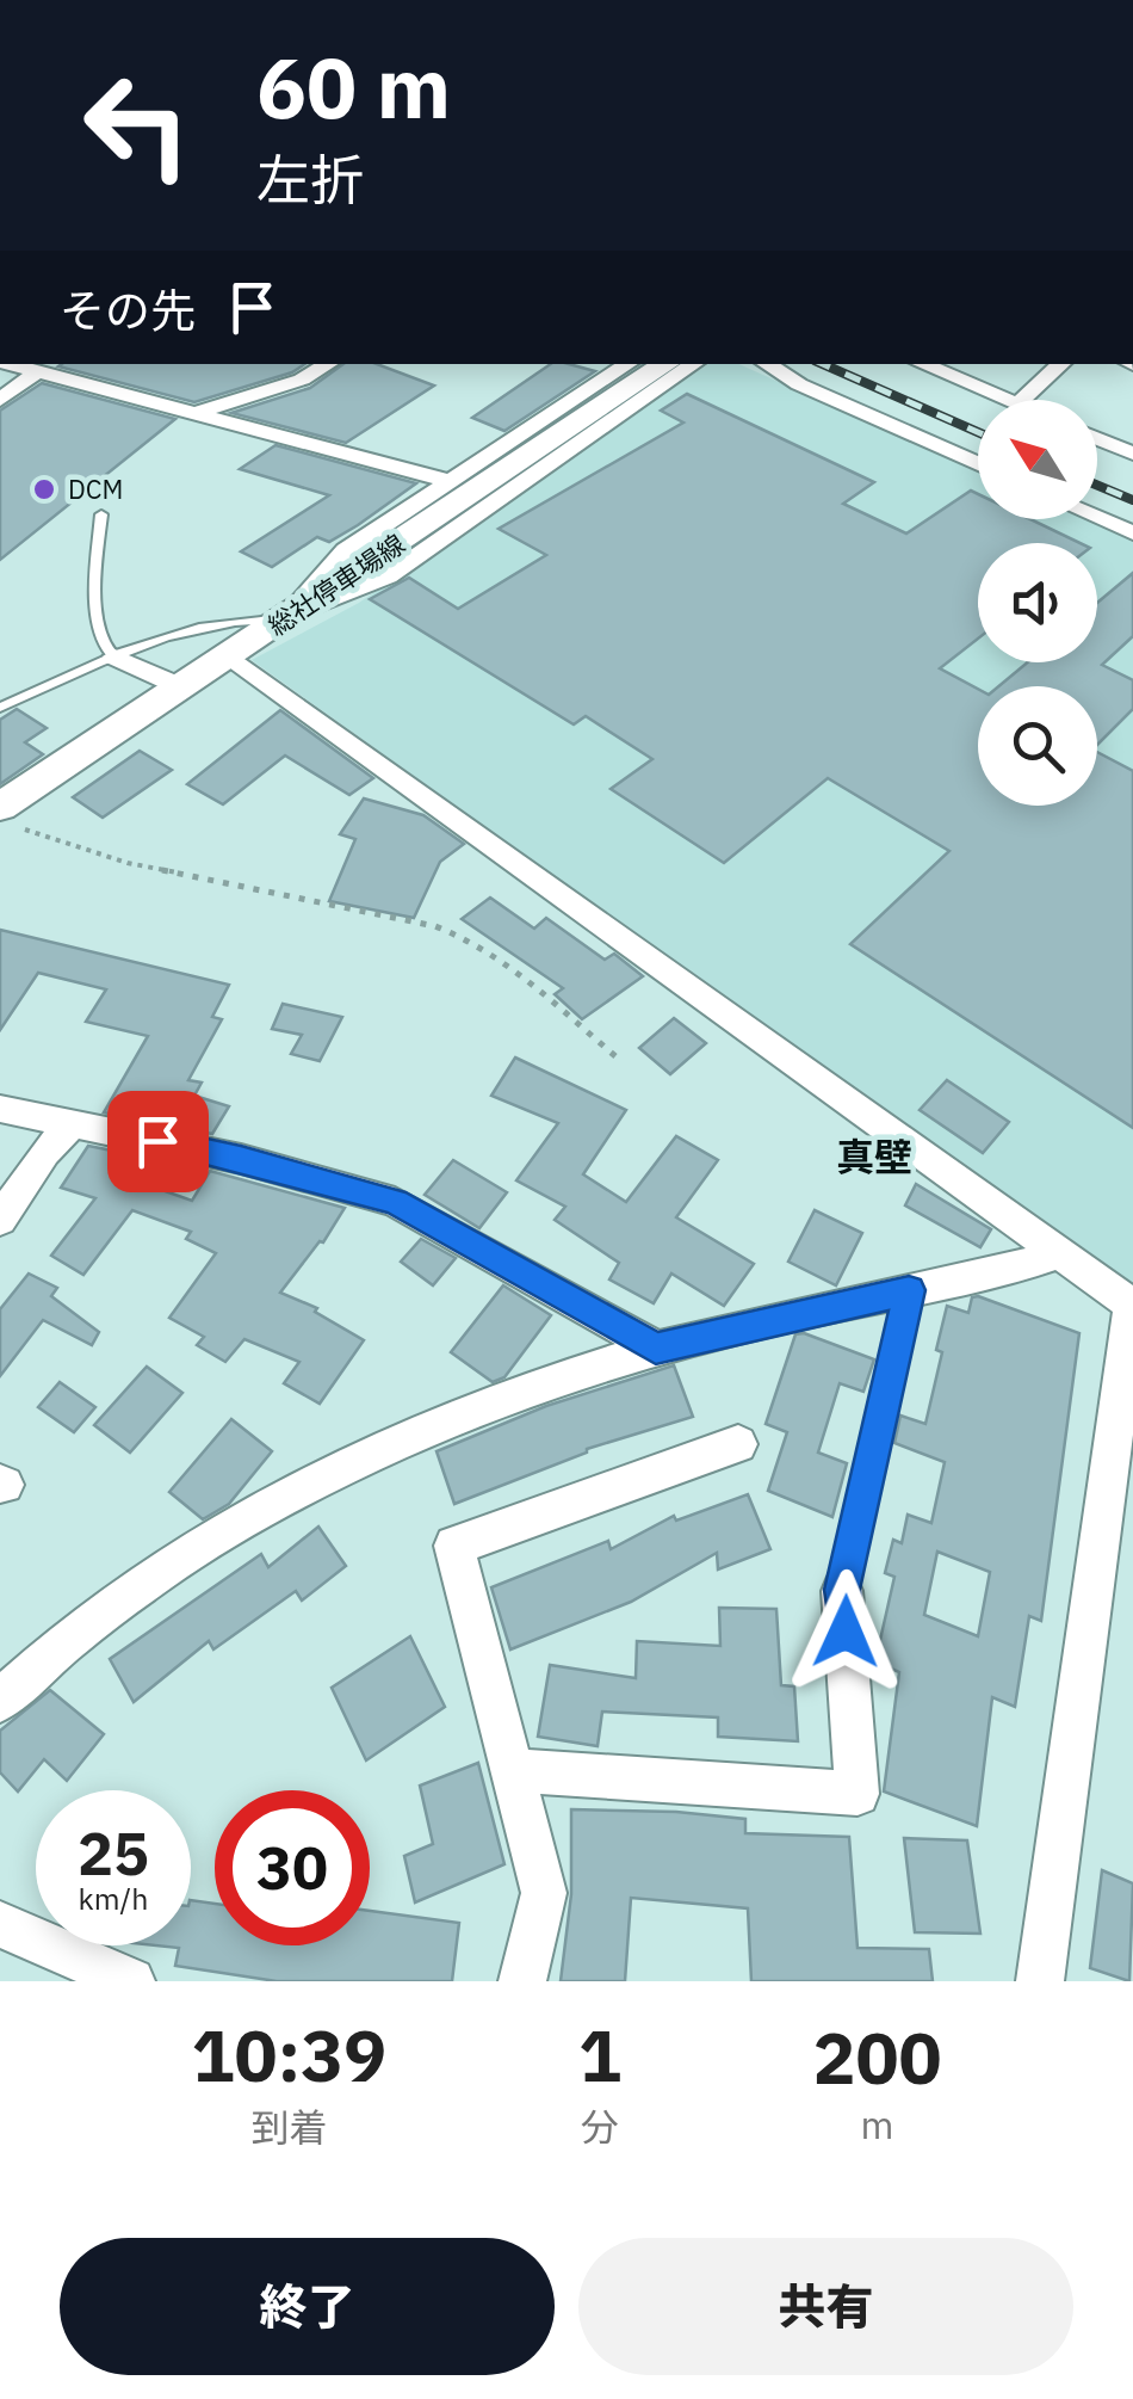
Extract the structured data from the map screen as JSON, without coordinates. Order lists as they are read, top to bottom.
{
  "streets": {
    "main road": ["総社停車場線"]
  },
  "districts": ["真壁"],
  "places": ["DCM"],
  "north": "top left",
  "page": {
    "turn": ["60 m", "左折"],
    "then": "その先",
    "speed": "25 km/h",
    "limit": "30",
    "eta": [
      "10:39",
      "到着",
      "1",
      "分",
      "200",
      "m"
    ],
    "buttons": ["終了", "共有"]
  }
}
